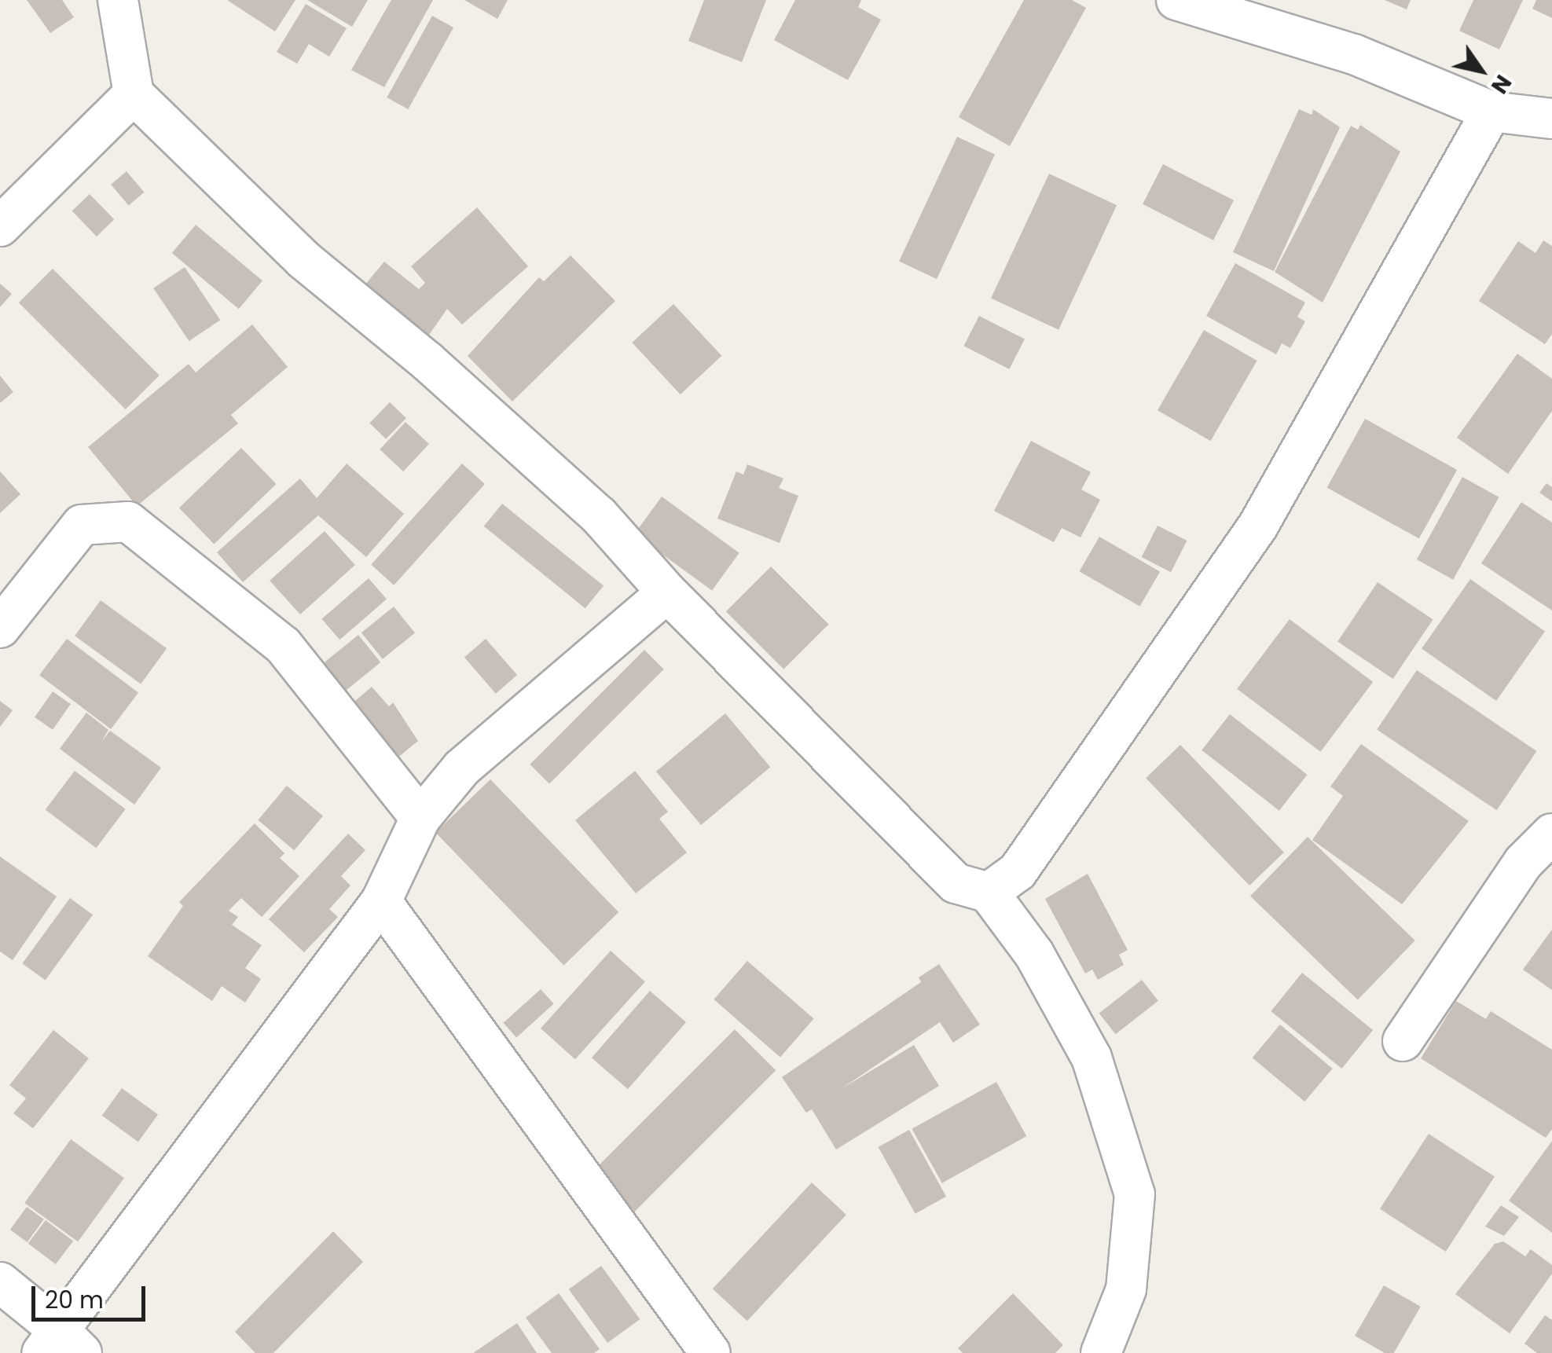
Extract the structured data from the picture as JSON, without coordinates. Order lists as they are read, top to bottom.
{
  "scale_bar": "20 m",
  "north": "bottom right"
}
